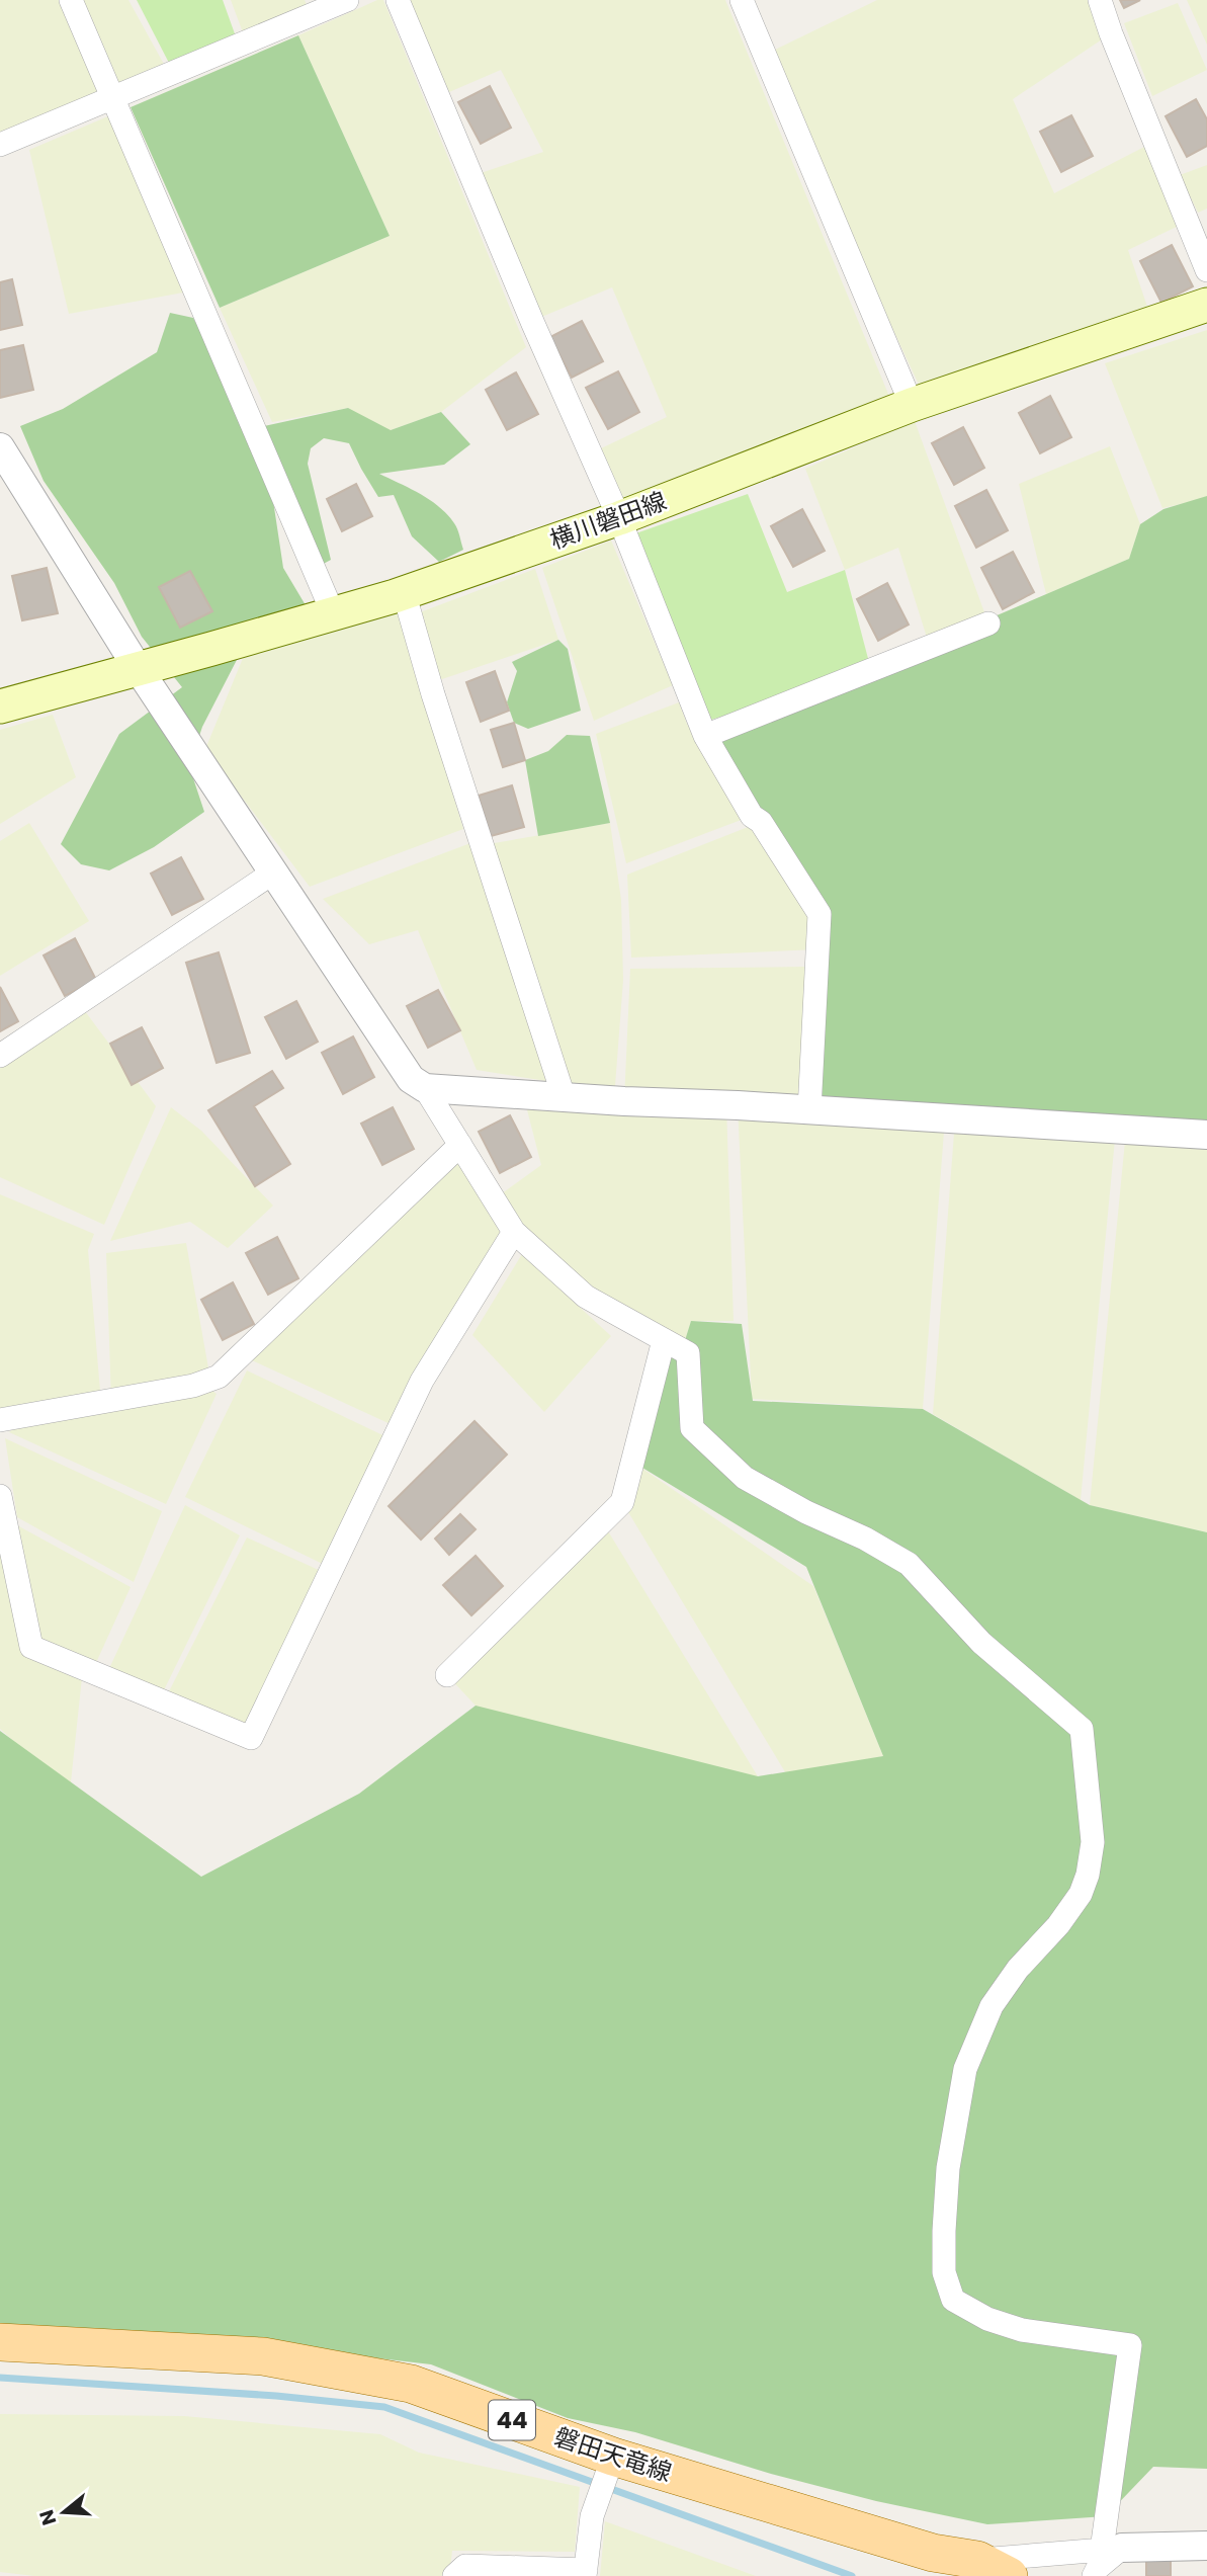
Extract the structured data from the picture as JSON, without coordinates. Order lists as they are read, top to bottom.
{
  "streets": {
    "main road": ["横川磐田線", "44", "磐田天竜線"]
  },
  "north": "left"
}
